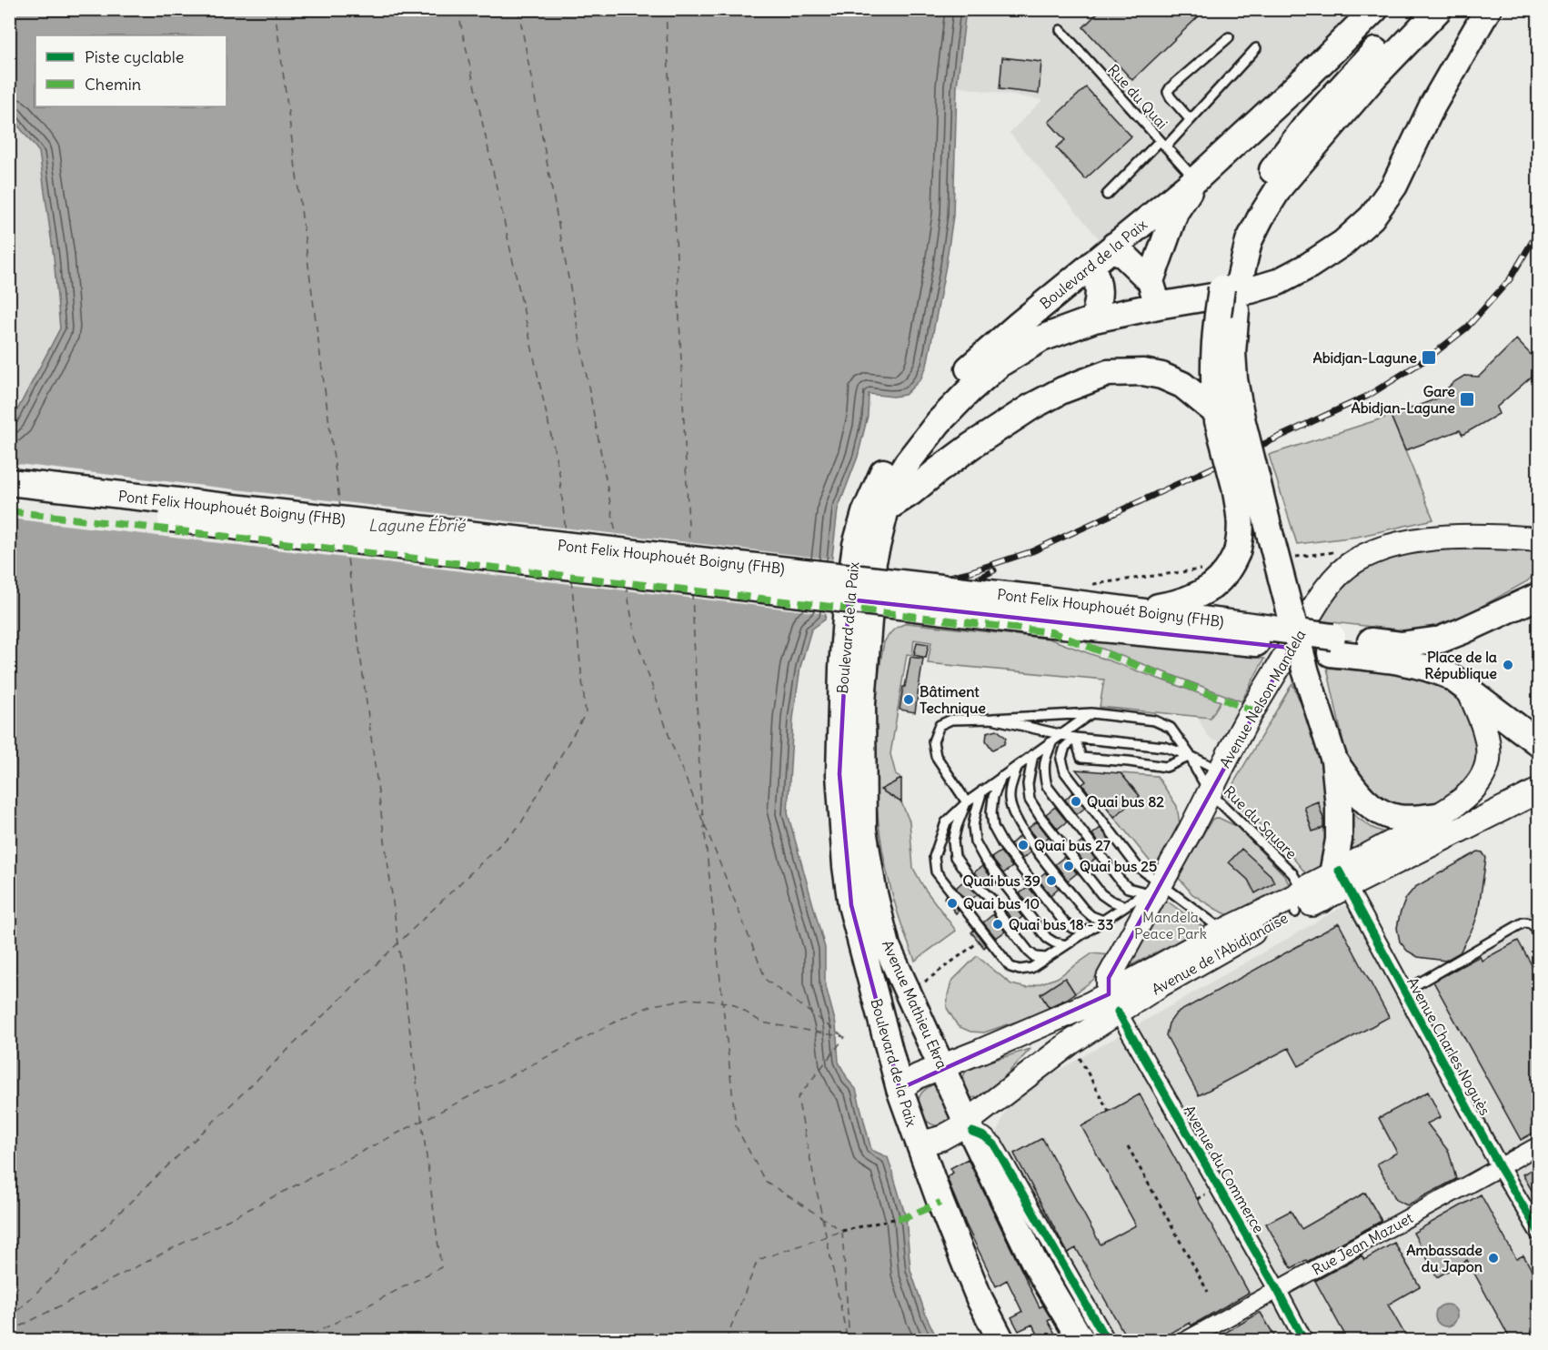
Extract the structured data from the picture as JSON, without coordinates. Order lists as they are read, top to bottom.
{
  "streets": {
    "main road": [
      "Boulevard de la Paix",
      "Pont Felix Houphouét Boigny (FHB)",
      "Avenue Nelson Mandela",
      "Avenue de l'Abidjanaise",
      "Avenue Mathieu Ekra"
    ],
    "street": ["Avenue Charles Noguès", "Avenue du Commerce", "Rue Jean Mazuet"],
    "lane": ["Rue du Quai", "Rue du Square"]
  },
  "crossings": [
    ["Rue du Quai", "Boulevard de la Paix"],
    ["Boulevard de la Paix", "Avenue de l'Abidjanaise"],
    ["Boulevard de la Paix", "Avenue Mathieu Ekra"],
    ["Avenue Nelson Mandela", "Rue du Square"],
    ["Avenue Nelson Mandela", "Avenue de l'Abidjanaise"],
    ["Avenue Nelson Mandela", "Avenue du Commerce"],
    ["Rue du Square", "Avenue de l'Abidjanaise"],
    ["Avenue de l'Abidjanaise", "Avenue Mathieu Ekra"],
    ["Avenue de l'Abidjanaise", "Avenue Charles Noguès"],
    ["Avenue de l'Abidjanaise", "Avenue du Commerce"],
    ["Avenue Charles Noguès", "Rue Jean Mazuet"],
    ["Avenue du Commerce", "Rue Jean Mazuet"]
  ],
  "water": ["Lagune Ébrié"],
  "parks": ["Mandela Peace Park"],
  "places": {
    "transit": ["Abidjan-Lagune", "Gare Abidjan-Lagune"],
    "other": [
      "Place de la République",
      "Bâtiment Technique",
      "Quai bus 82",
      "Quai bus 27",
      "Quai bus 25",
      "Quai bus 39",
      "Quai bus 10",
      "Quai bus 18 - 33",
      "Ambassade du Japon"
    ]
  },
  "legend": ["Piste cyclable", "Chemin"]
}
